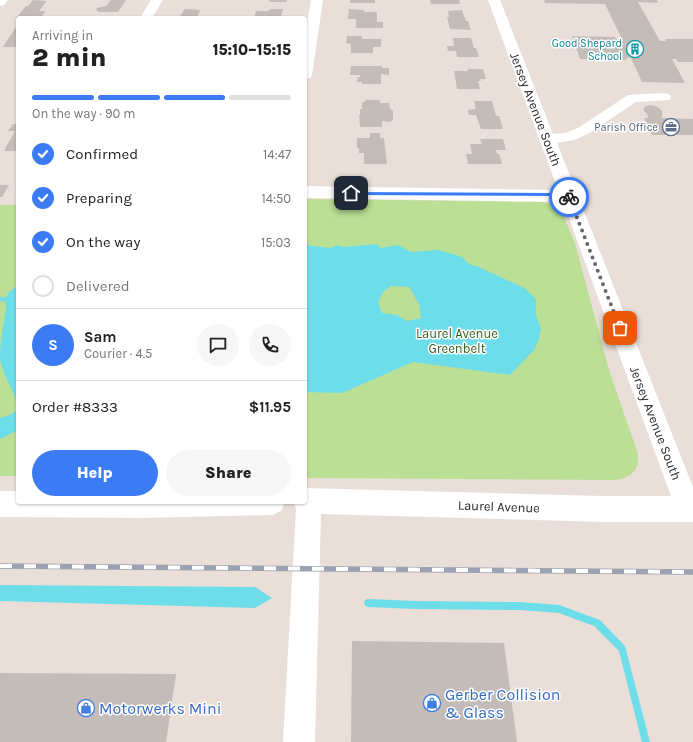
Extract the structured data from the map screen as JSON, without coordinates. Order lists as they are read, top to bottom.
{
  "streets": {
    "street": ["Jersey Avenue South", "Laurel Avenue"]
  },
  "crossings": [
    ["Jersey Avenue South", "Laurel Avenue"]
  ],
  "parks": ["Laurel Avenue Greenbelt"],
  "places": {
    "building": ["Good Shepard School"],
    "office": ["Parish Office"],
    "shop": ["Gerber Collision & Glass", "Motorwerks Mini"]
  },
  "page": {
    "heading": ["2 min", "Arriving in", "15:10–15:15"],
    "panel": [
      "Sam",
      "Courier · 4.5",
      "Order #8333",
      "$11.95"
    ],
    "bar": "On the way · 90 m",
    "list": [
      ["Confirmed", "14:47"],
      ["Preparing", "14:50"],
      ["On the way", "15:03"],
      "Delivered"
    ],
    "round": "S",
    "buttons": ["Help", "Share"]
  }
}
